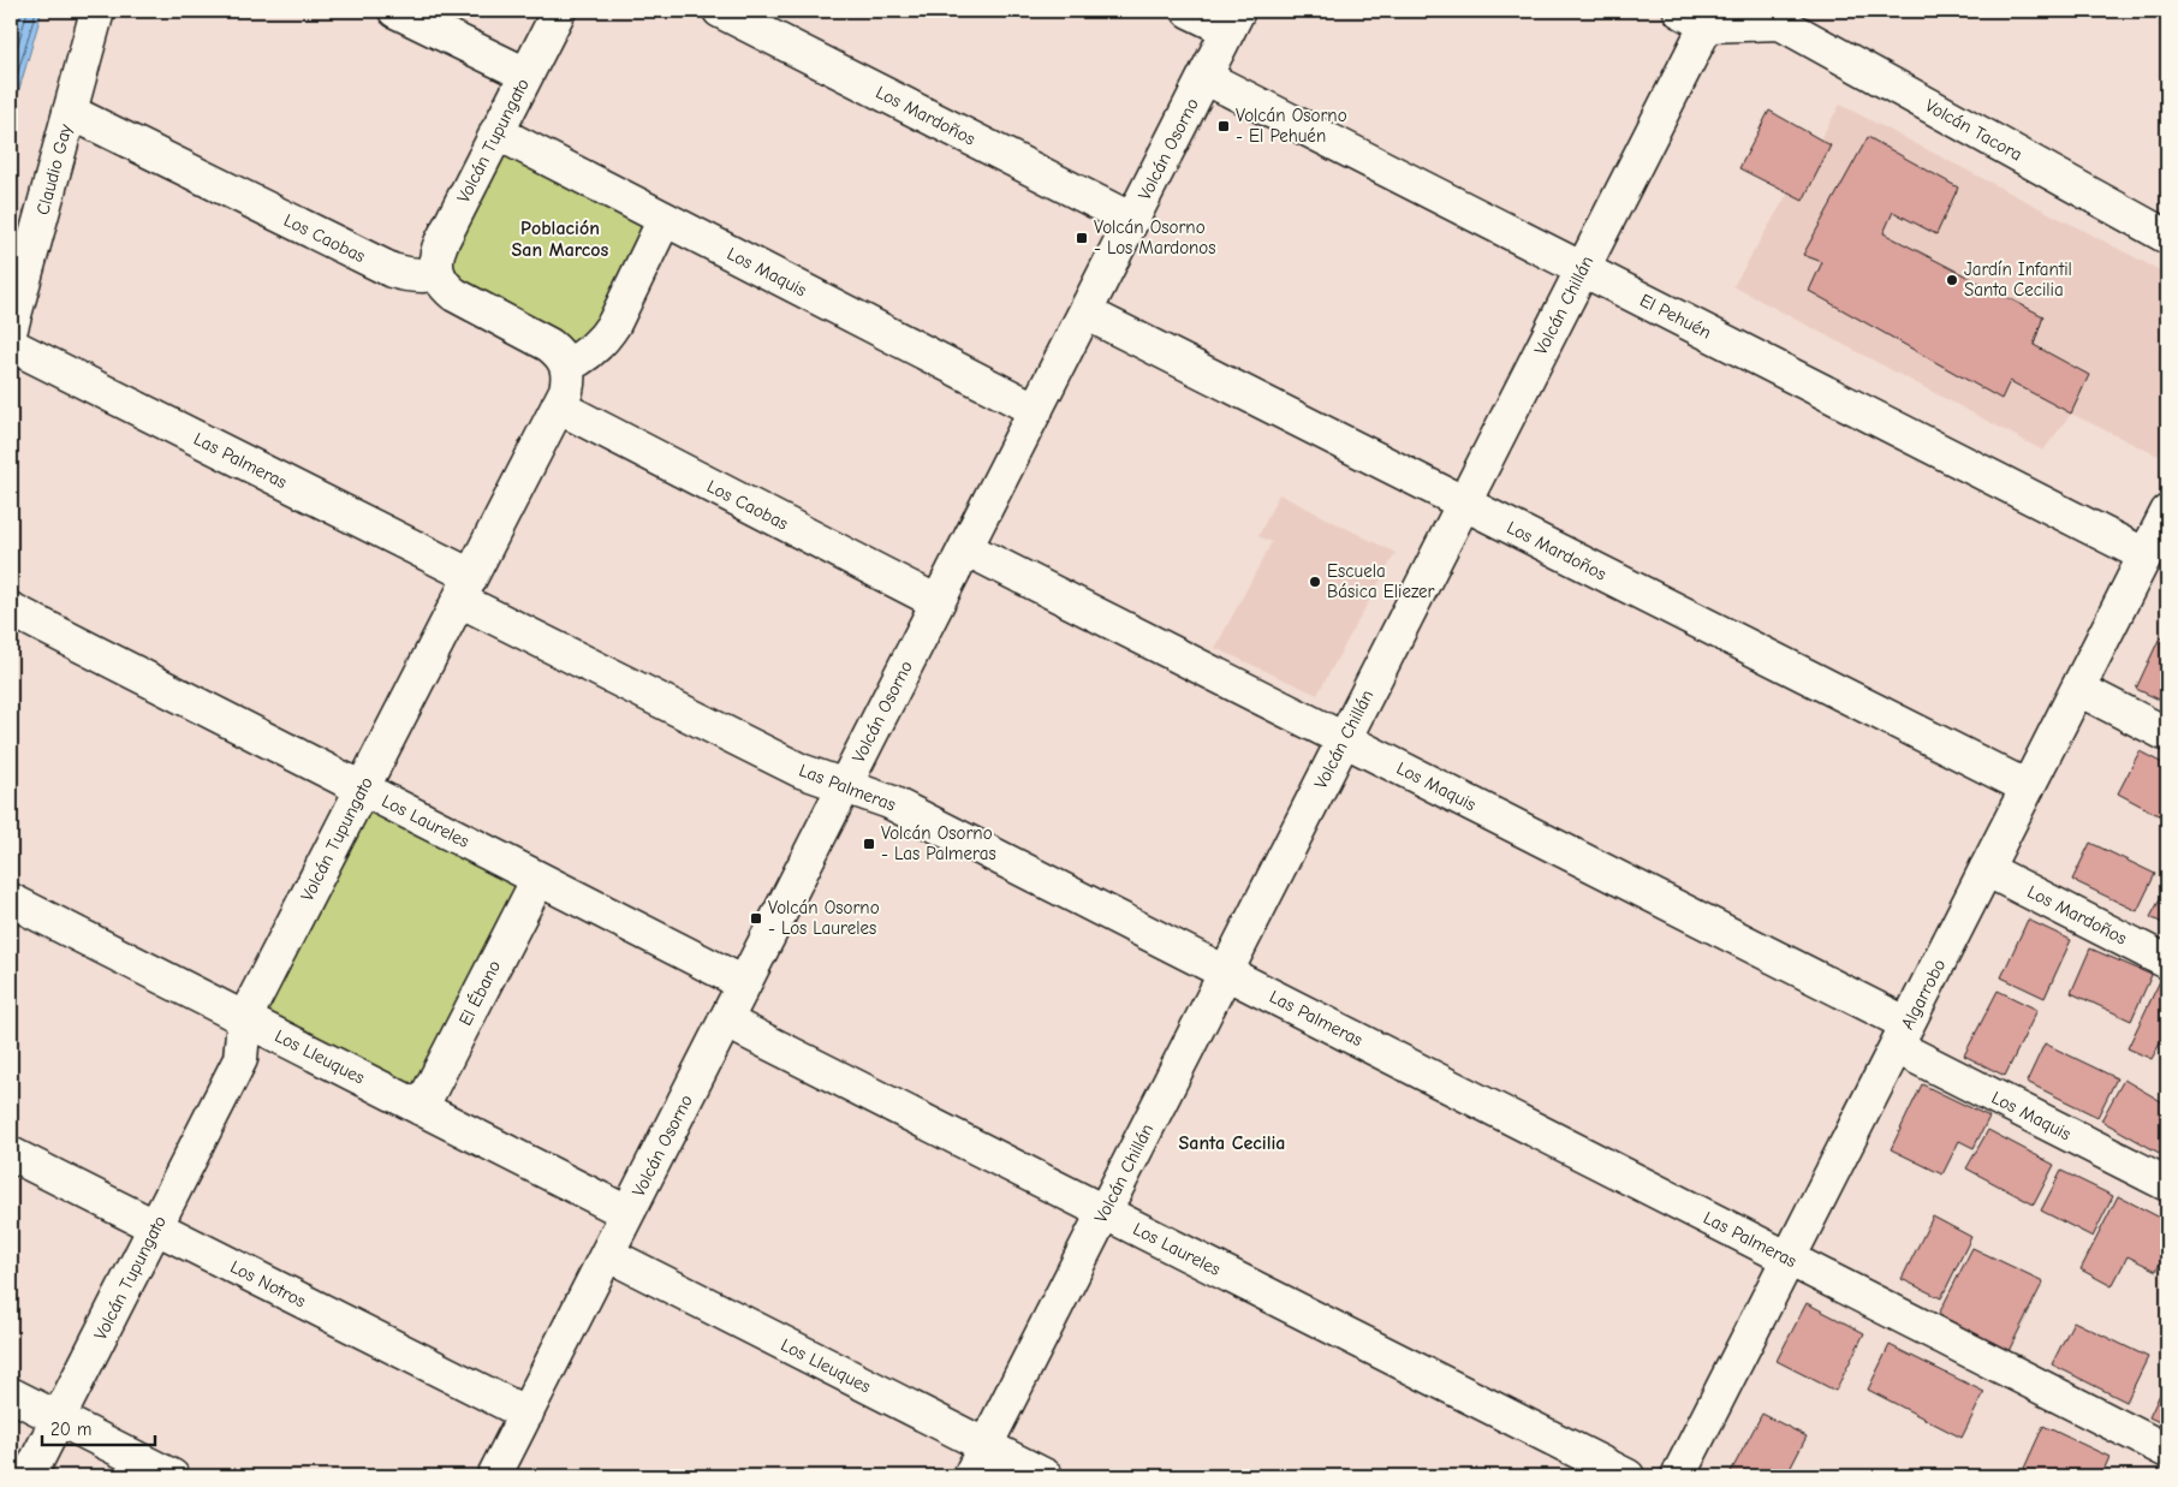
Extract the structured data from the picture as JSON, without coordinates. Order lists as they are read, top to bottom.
{
  "streets": {
    "street": [
      "Los Mardoños",
      "Volcán Tacora",
      "Volcán Tupungato",
      "Volcán Osorno",
      "Claudio Gay",
      "Los Caobas",
      "Los Maquis",
      "Volcán Chillán",
      "El Pehuén",
      "Las Palmeras",
      "Los Laureles",
      "El Ébano",
      "Algarrobo",
      "Los Lleuques",
      "Los Notros"
    ]
  },
  "crossings": [
    ["Los Mardoños", "Volcán Osorno"],
    ["Los Mardoños", "Volcán Chillán"],
    ["Los Mardoños", "Algarrobo"],
    ["Volcán Tacora", "Volcán Chillán"],
    ["Volcán Tupungato", "Los Caobas"],
    ["Volcán Tupungato", "Los Maquis"],
    ["Volcán Tupungato", "Las Palmeras"],
    ["Volcán Tupungato", "Los Laureles"],
    ["Volcán Tupungato", "Los Lleuques"],
    ["Volcán Tupungato", "Los Notros"],
    ["Volcán Osorno", "Los Caobas"],
    ["Volcán Osorno", "Los Maquis"],
    ["Volcán Osorno", "El Pehuén"],
    ["Volcán Osorno", "Las Palmeras"],
    ["Volcán Osorno", "Los Laureles"],
    ["Volcán Osorno", "Los Lleuques"],
    ["Volcán Osorno", "Los Notros"],
    ["Claudio Gay", "Los Caobas"],
    ["Los Maquis", "Volcán Chillán"],
    ["Los Maquis", "Algarrobo"],
    ["Volcán Chillán", "El Pehuén"],
    ["Volcán Chillán", "Las Palmeras"],
    ["Volcán Chillán", "Los Laureles"],
    ["Volcán Chillán", "Los Lleuques"],
    ["El Pehuén", "Algarrobo"],
    ["Las Palmeras", "Algarrobo"],
    ["Los Laureles", "El Ébano"],
    ["El Ébano", "Los Lleuques"]
  ],
  "districts": ["Población San Marcos", "Santa Cecilia"],
  "places": {
    "transit": [
      "Volcán Osorno - El Pehuén",
      "Volcán Osorno - Los Mardonos",
      "Volcán Osorno - Las Palmeras",
      "Volcán Osorno - Los Laureles"
    ],
    "other": ["Jardín Infantil Santa Cecilia", "Escuela Básica Eliezer"]
  },
  "scale_bar": "20 m"
}
